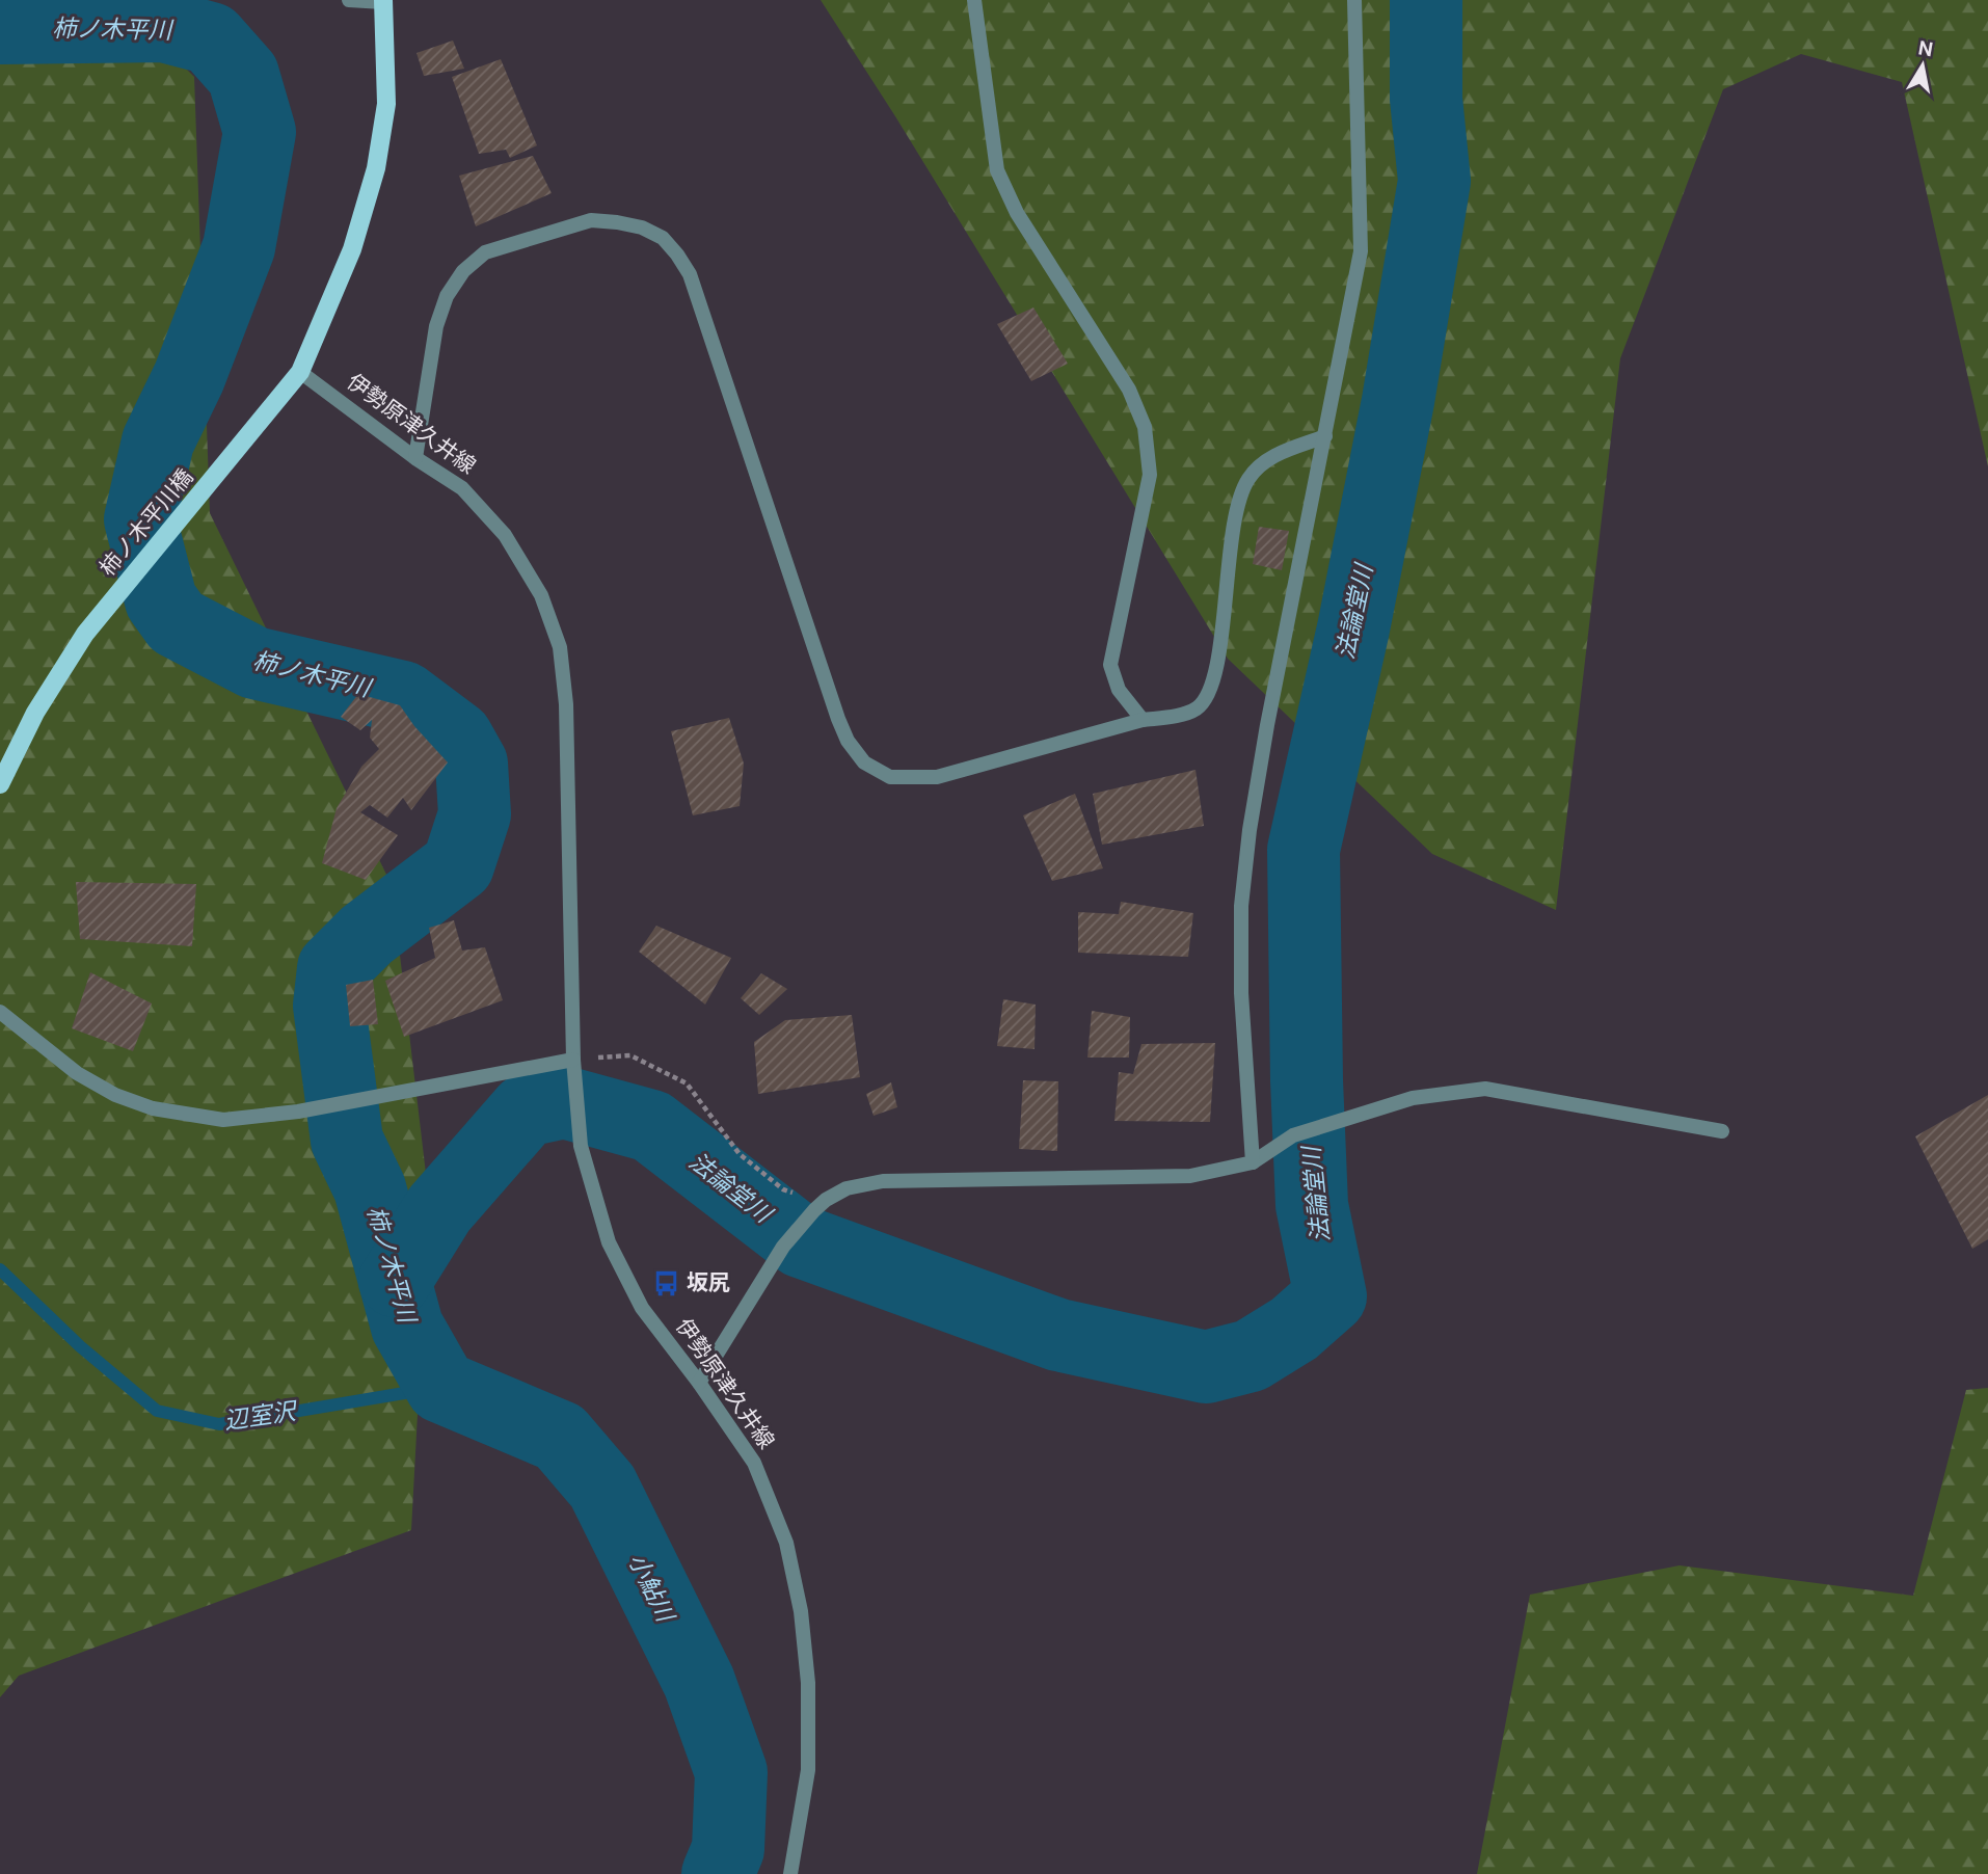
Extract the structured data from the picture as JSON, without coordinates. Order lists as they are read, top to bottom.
{
  "streets": {
    "main road": ["柿ノ木平川橋"],
    "street": ["伊勢原津久井線"]
  },
  "crossings": [
    ["伊勢原津久井線", "柿ノ木平川橋"]
  ],
  "water": [
    "柿ノ木平川",
    "法論堂川",
    "辺室沢",
    "小鮎川"
  ],
  "places": {
    "bus stop": ["坂尻"]
  },
  "north": "top"
}
